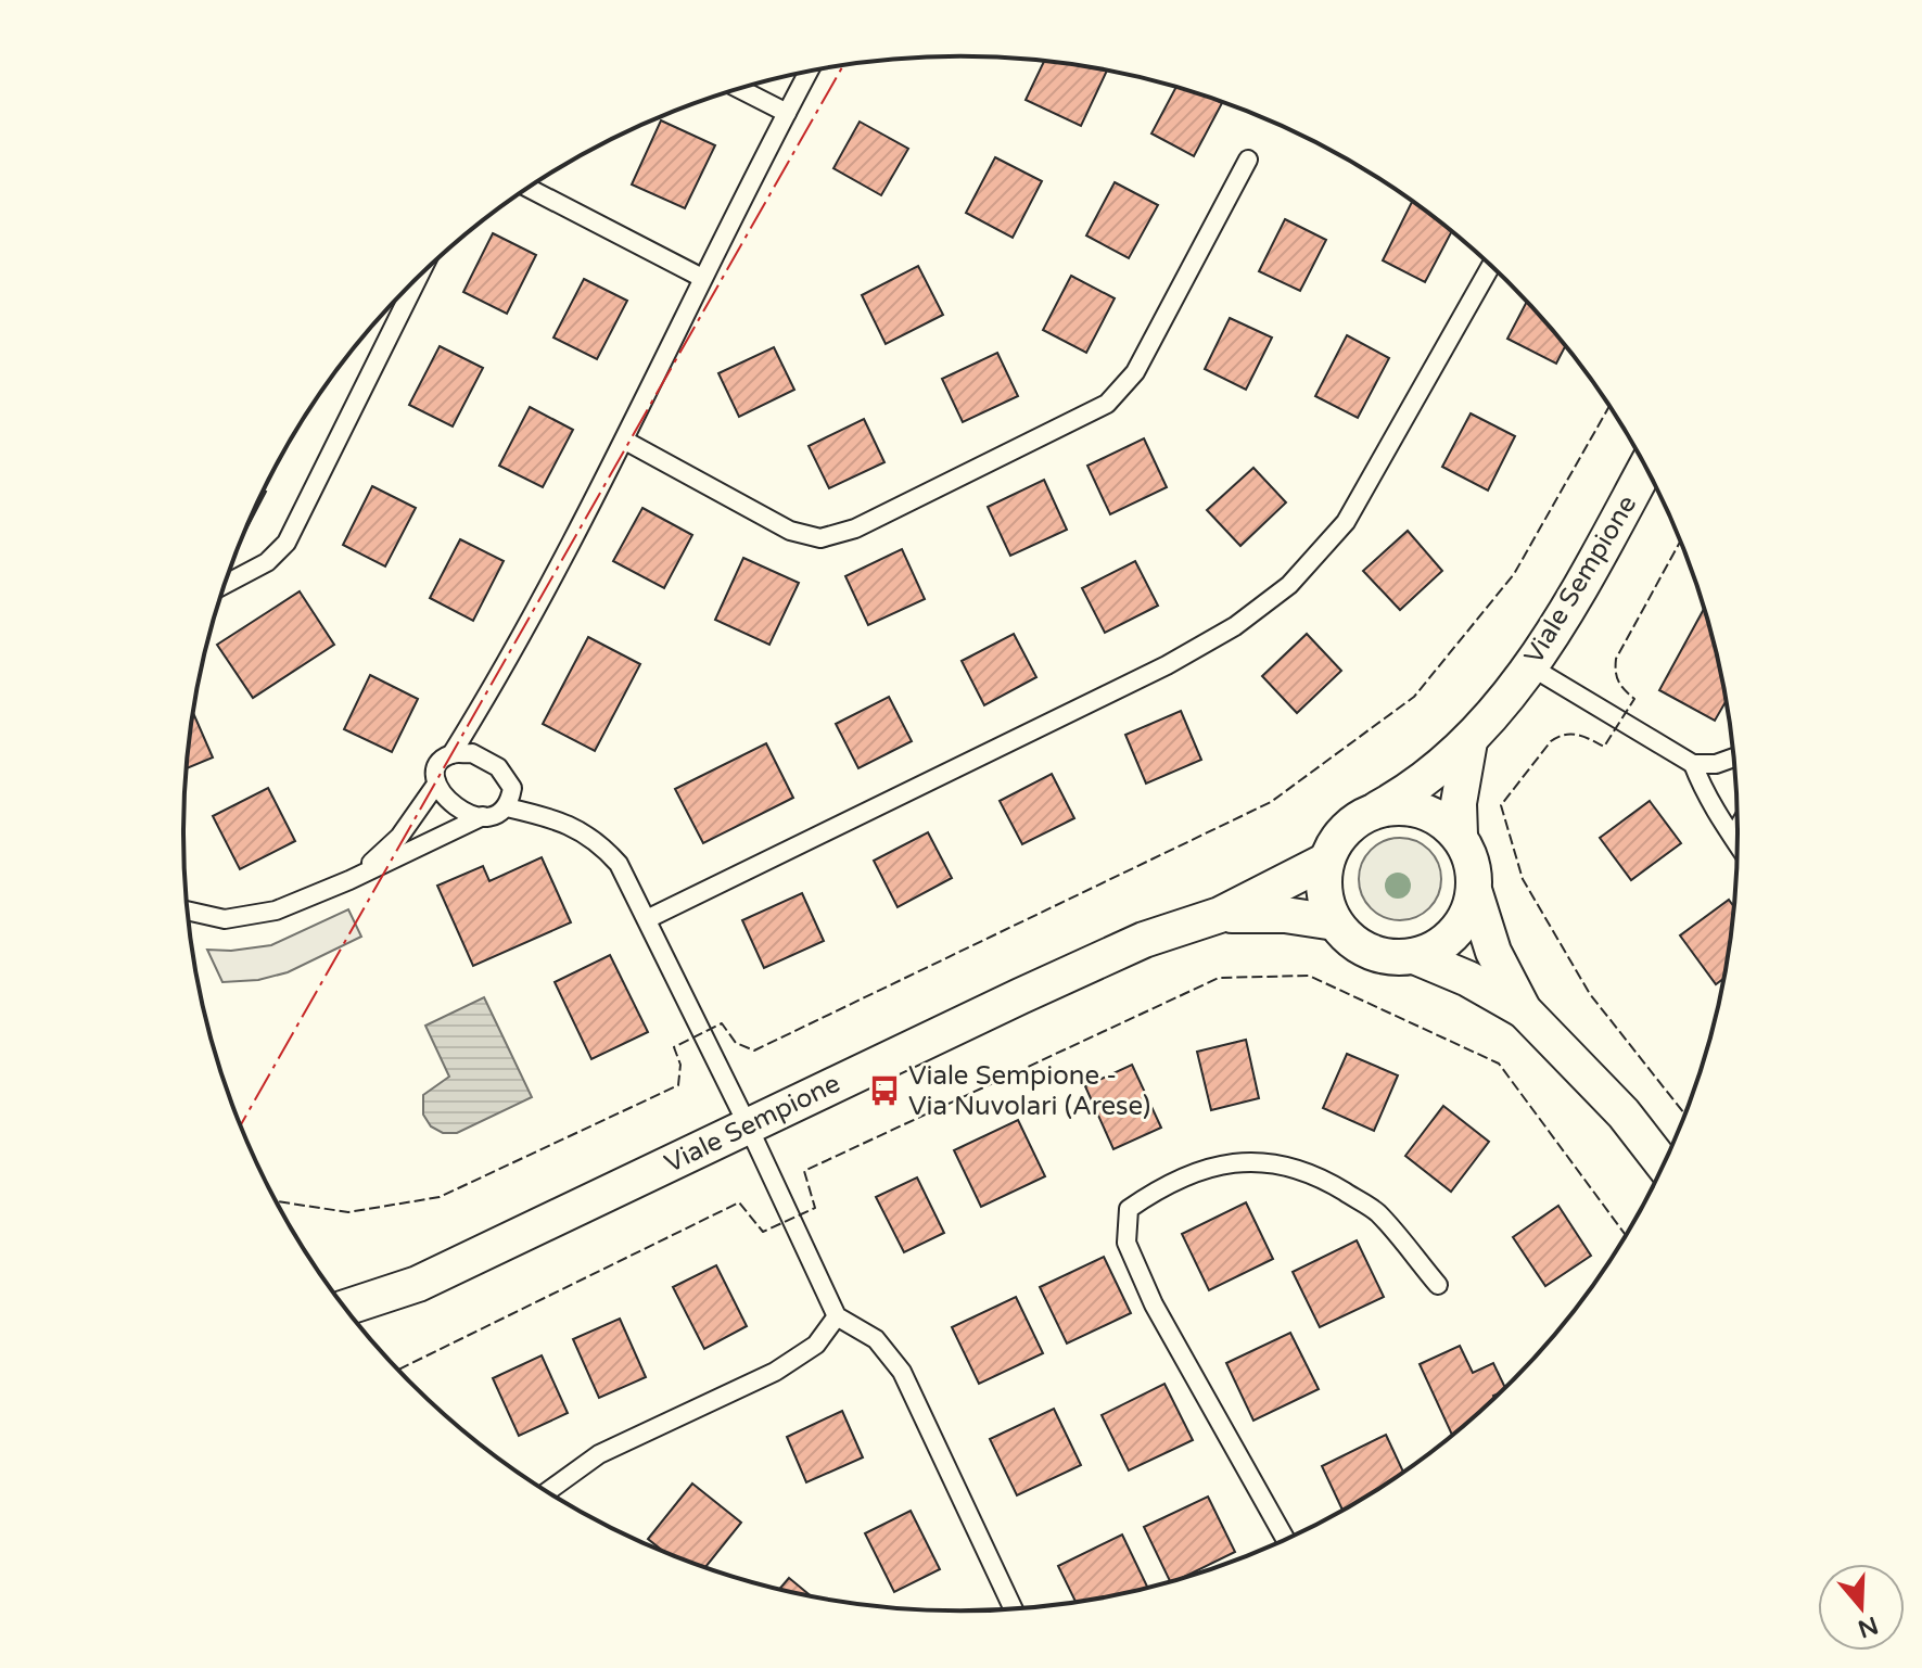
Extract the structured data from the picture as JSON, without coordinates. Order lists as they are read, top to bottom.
{
  "streets": {
    "street": ["Viale Sempione"]
  },
  "places": {
    "bus stop": ["Viale Sempione - Via Nuvolari (Arese)"]
  },
  "north": "bottom"
}
